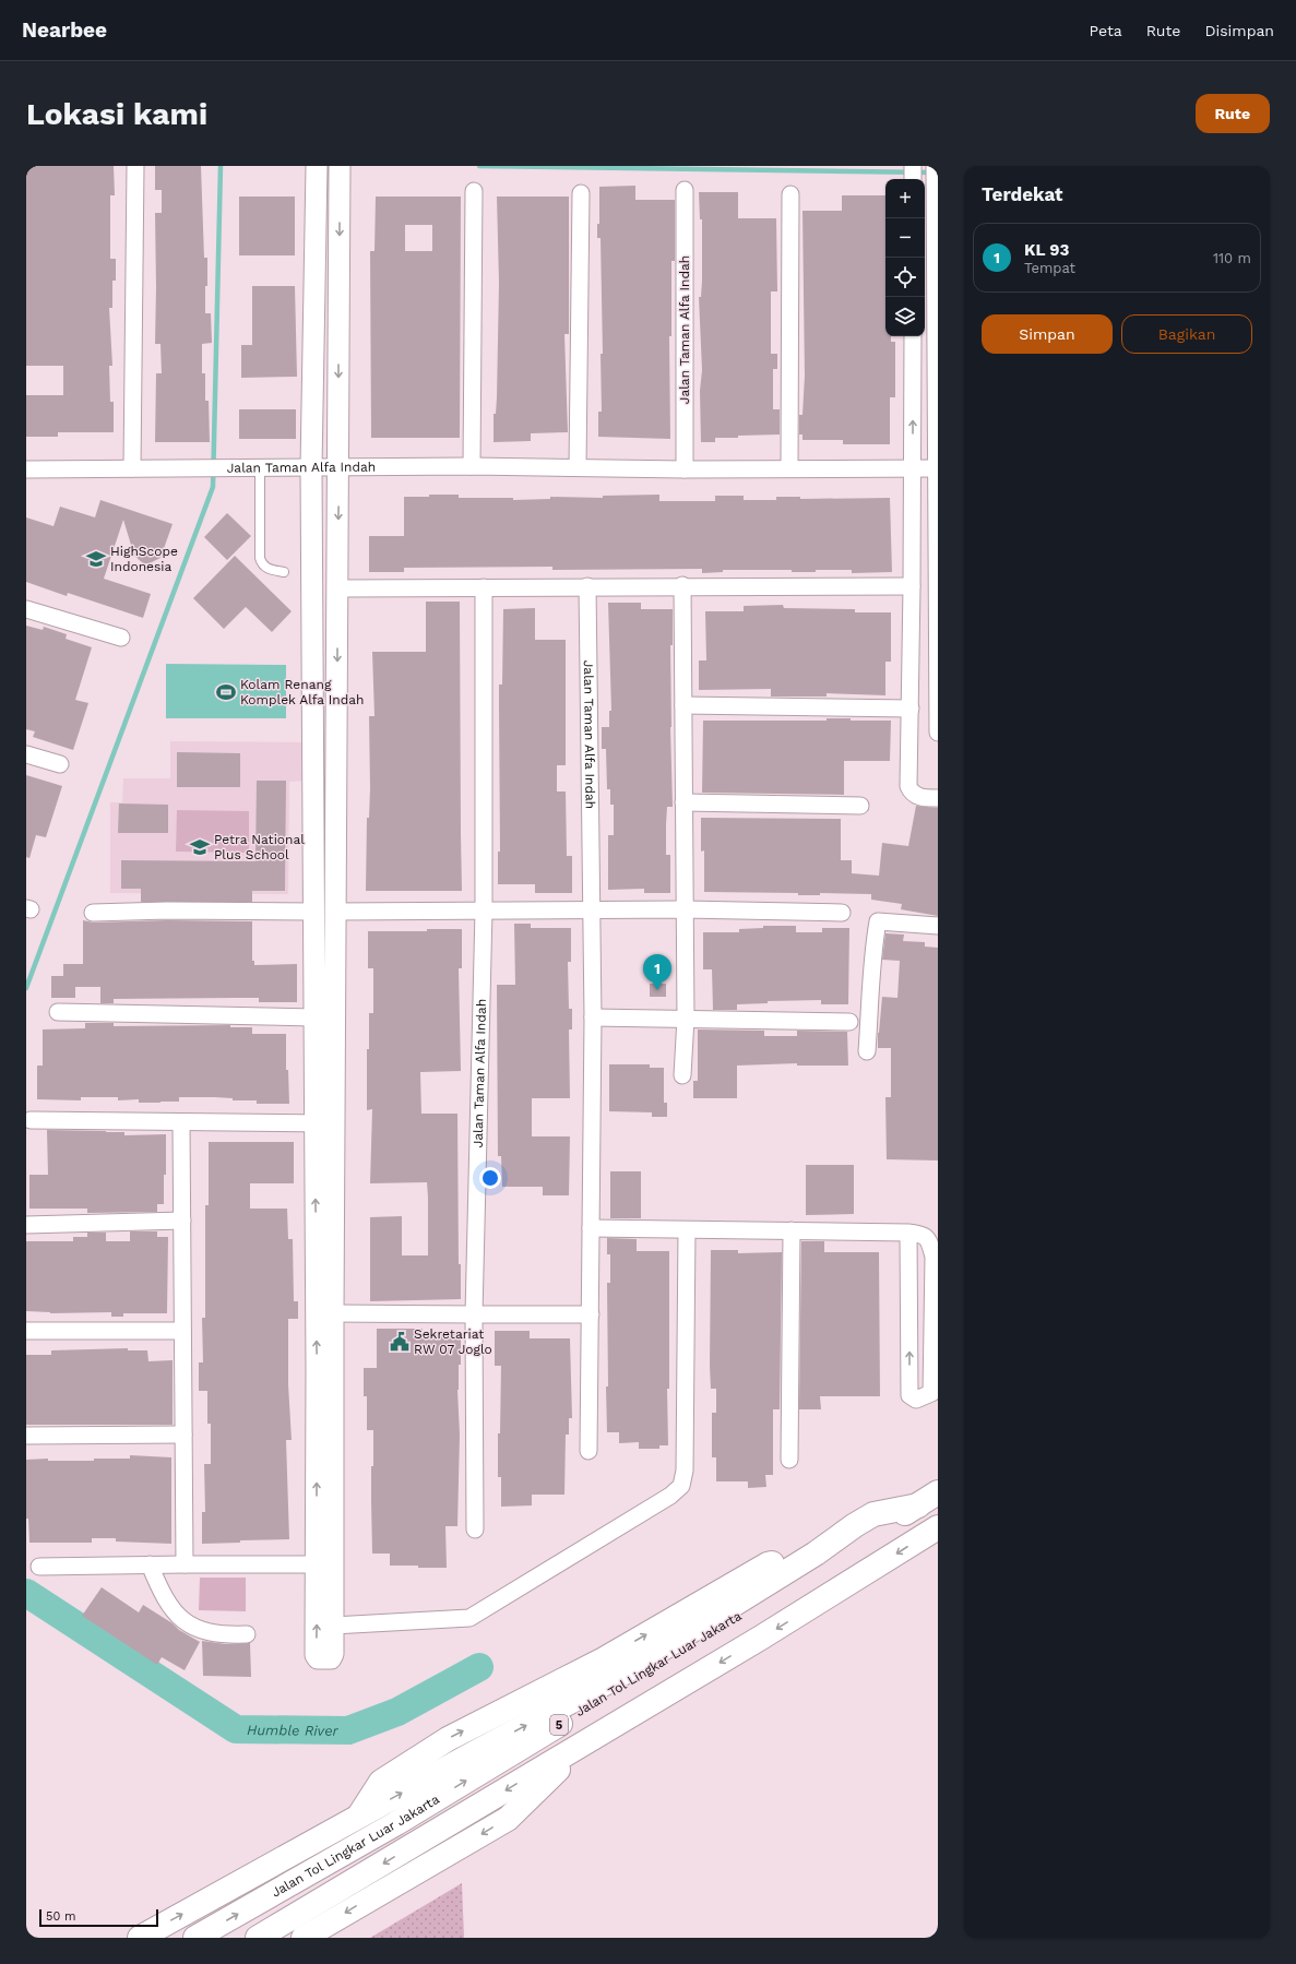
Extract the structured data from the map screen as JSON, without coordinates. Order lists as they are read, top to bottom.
{
  "streets": {
    "highway": ["Jalan Tol Lingkar Luar Jakarta", "5"],
    "street": ["Jalan Taman Alfa Indah"]
  },
  "water": ["Humble River"],
  "places": {
    "school or university": ["HighScope Indonesia", "Petra National Plus School"],
    "sports": ["Kolam Renang Komplek Alfa Indah"],
    "public building": ["Sekretariat RW 07 Joglo"]
  },
  "scale_bar": "50 m",
  "page": {
    "header": "Nearbee",
    "nav": ["Peta", "Rute", "Disimpan"],
    "buttons": [
      "Rute",
      ["Simpan", "Bagikan"]
    ],
    "title": "Lokasi kami",
    "heading": "Terdekat",
    "map_buttons": ["+", "−"],
    "list": [
      {
        "mark": "1",
        "name": "KL 93",
        "note": "Tempat",
        "value": "110 m"
      }
    ],
    "pins": "1",
    "scale": "50 m"
  }
}
